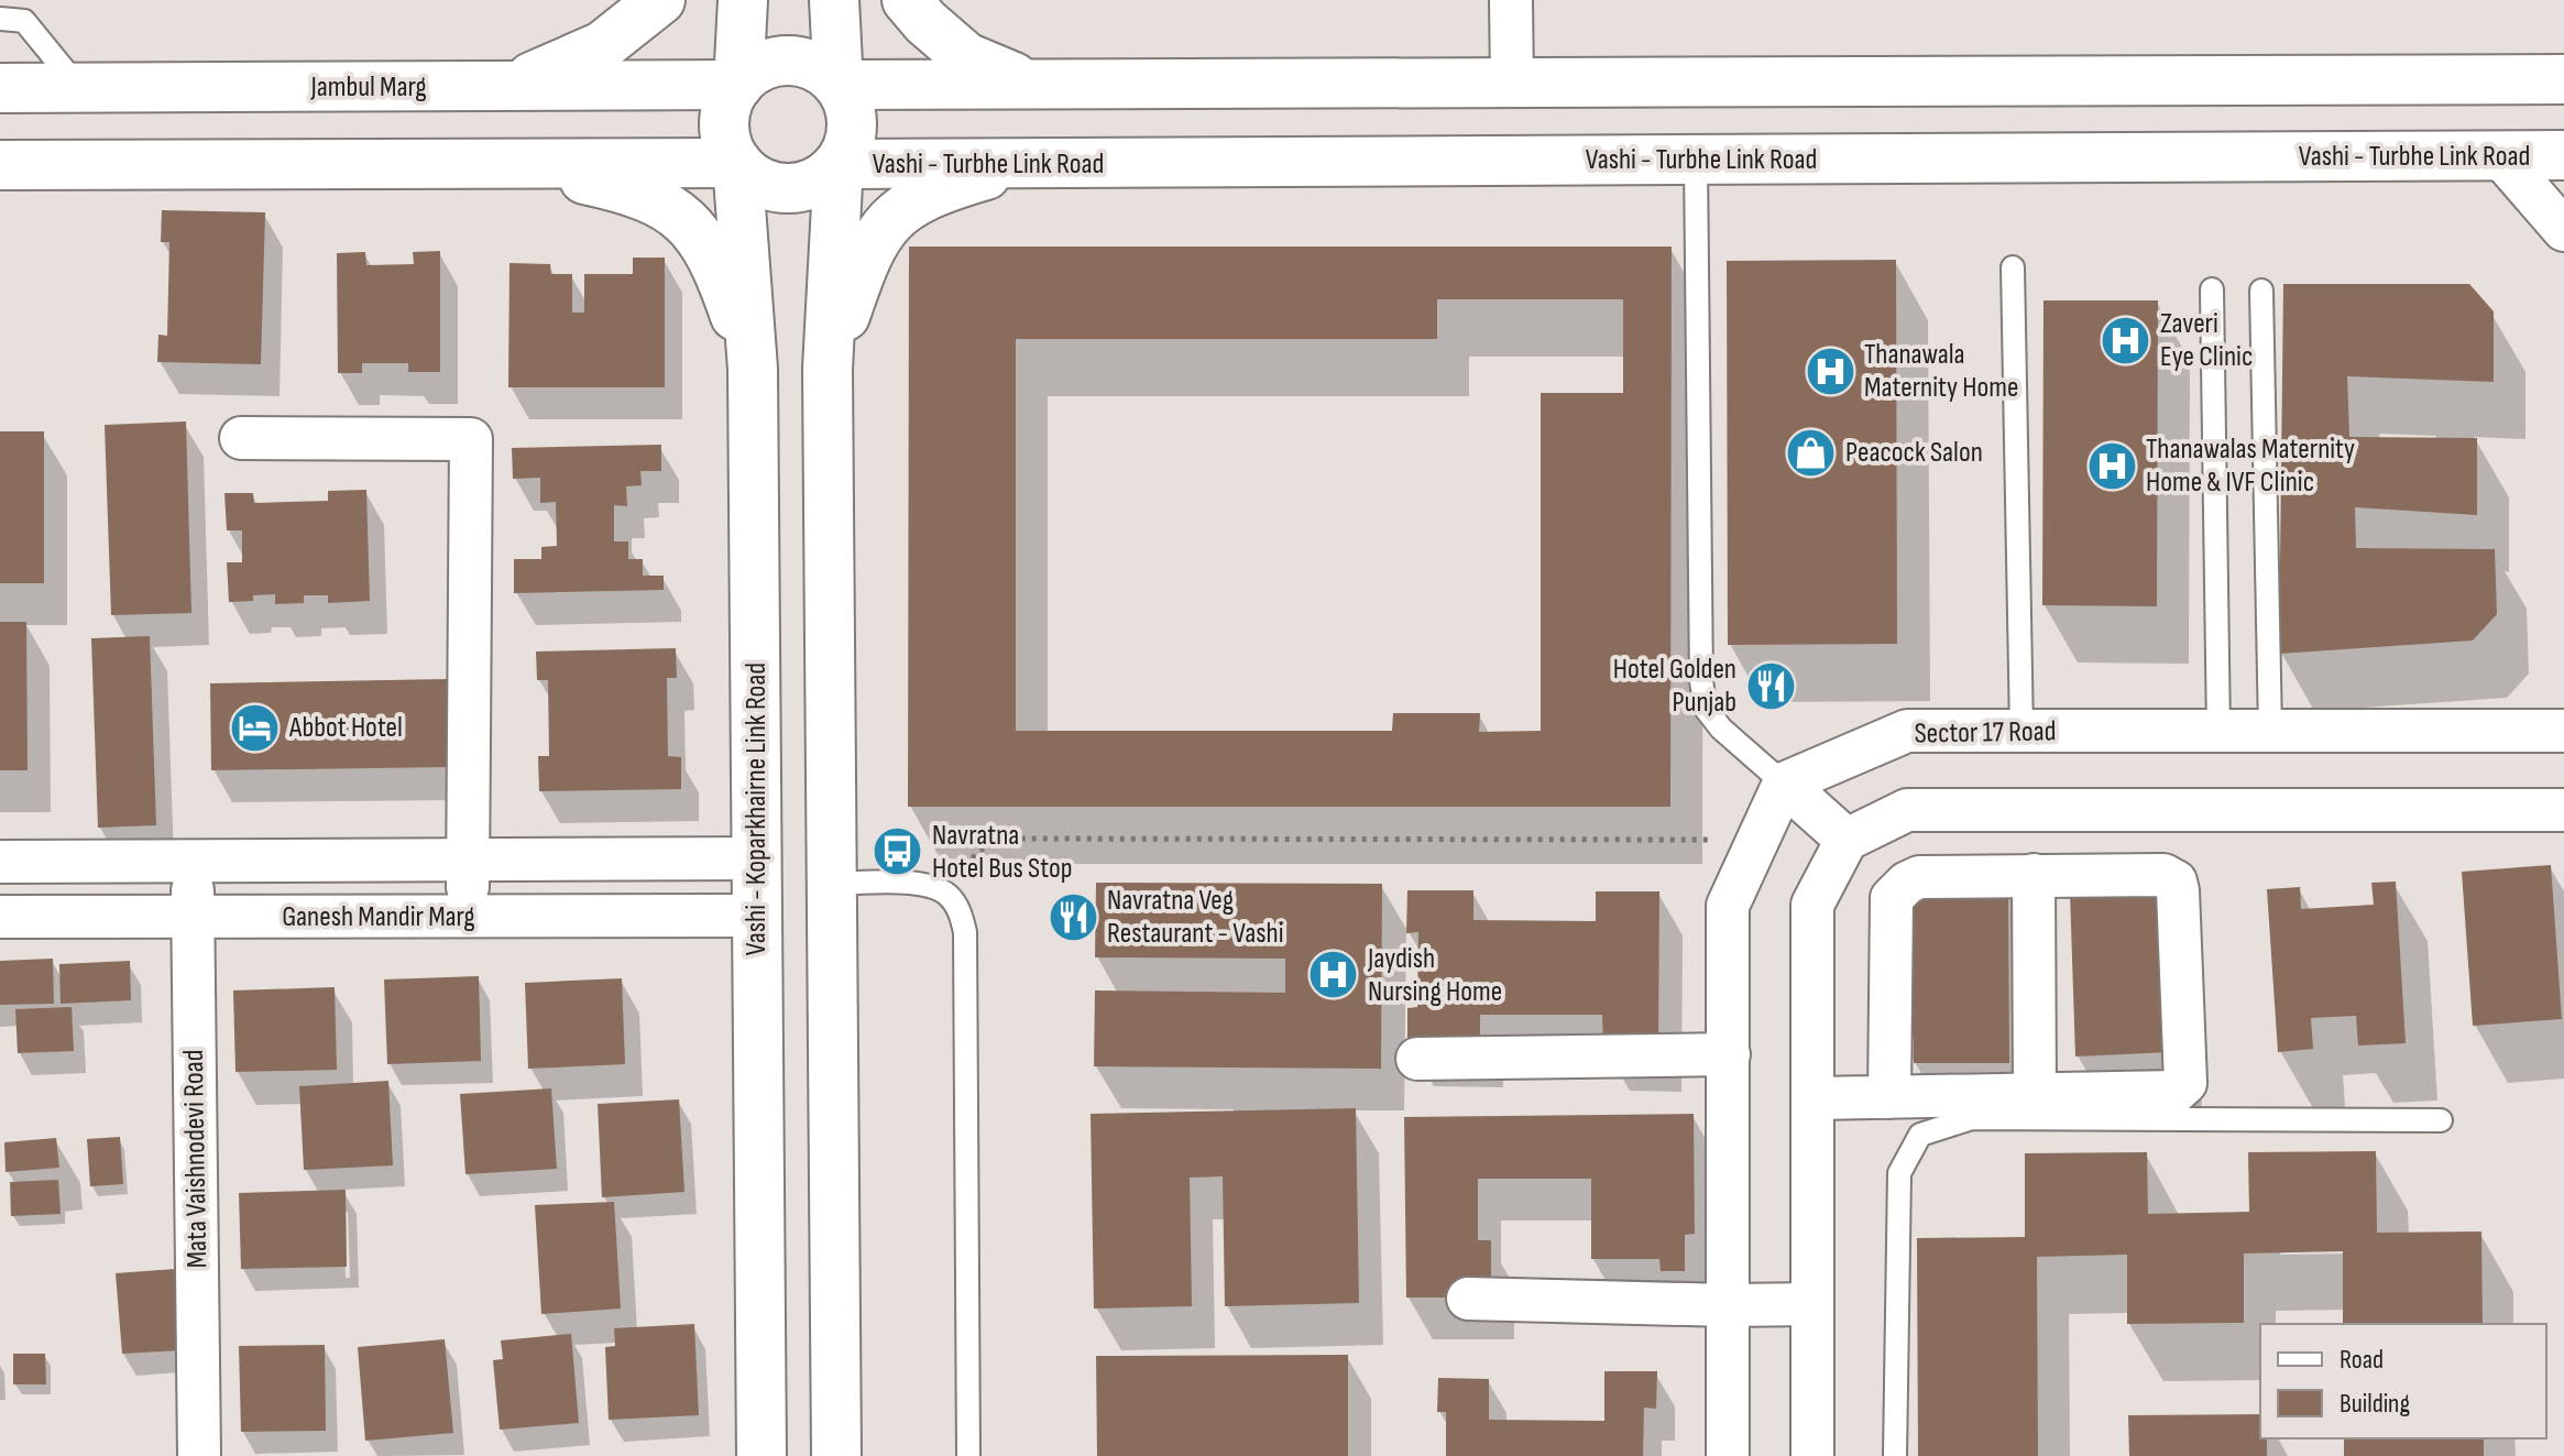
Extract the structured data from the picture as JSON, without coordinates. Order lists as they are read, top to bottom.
{
  "streets": {
    "main road": ["Jambul Marg", "Vashi - Turbhe Link Road", "Vashi - Koparkhairne Link Road"],
    "street": ["Sector 17 Road", "Ganesh Mandir Marg", "Mata Vaishnodevi Road"]
  },
  "crossings": [
    ["Jambul Marg", "Vashi - Turbhe Link Road"],
    ["Jambul Marg", "Vashi - Koparkhairne Link Road"],
    ["Vashi - Turbhe Link Road", "Vashi - Koparkhairne Link Road"],
    ["Vashi - Koparkhairne Link Road", "Ganesh Mandir Marg"],
    ["Ganesh Mandir Marg", "Mata Vaishnodevi Road"]
  ],
  "places": {
    "hospital": [
      "Zaveri Eye Clinic",
      "Thanawala Maternity Home",
      "Thanawalas Maternity Home & IVF Clinic",
      "Jaydish Nursing Home"
    ],
    "shop": ["Peacock Salon"],
    "restaurant": ["Hotel Golden Punjab", "Navratna Veg Restaurant - Vashi"],
    "hotel": ["Abbot Hotel"],
    "bus stop": ["Navratna Hotel Bus Stop"]
  },
  "legend": ["Road", "Building"]
}
